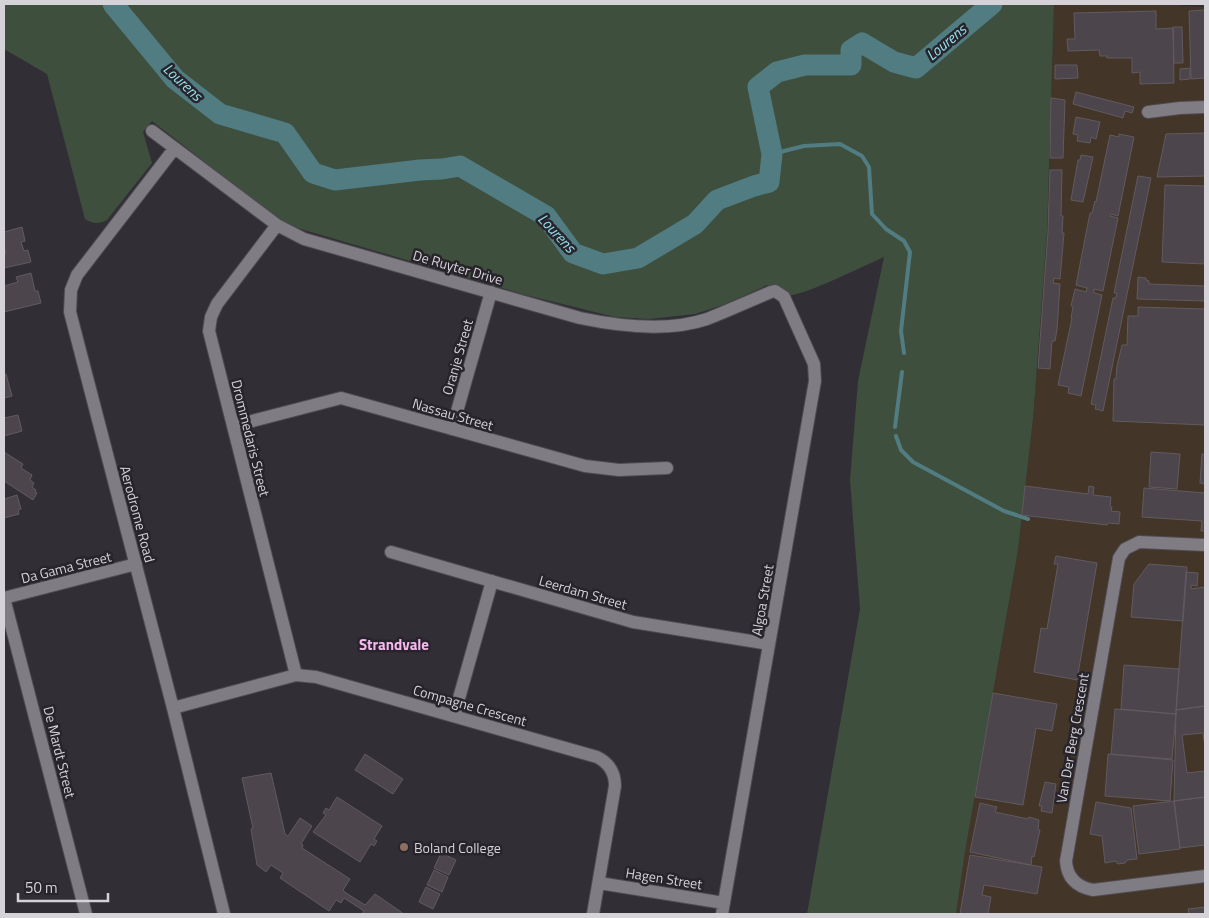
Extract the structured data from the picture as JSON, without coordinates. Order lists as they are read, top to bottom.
{
  "streets": {
    "street": [
      "De Ruyter Drive",
      "Oranje Street",
      "Nassau Street",
      "Drommedaris Street",
      "Aerodrome Road",
      "Da Gama Street",
      "Leerdam Street",
      "Algoa Street",
      "Compagne Crescent",
      "Van Der Berg Crescent",
      "De Mardt Street",
      "Hagen Street"
    ]
  },
  "crossings": [
    ["De Ruyter Drive", "Oranje Street"],
    ["De Ruyter Drive", "Drommedaris Street"],
    ["De Ruyter Drive", "Aerodrome Road"],
    ["De Ruyter Drive", "Algoa Street"],
    ["Oranje Street", "Nassau Street"],
    ["Nassau Street", "Drommedaris Street"],
    ["Drommedaris Street", "Compagne Crescent"],
    ["Aerodrome Road", "Da Gama Street"],
    ["Aerodrome Road", "Compagne Crescent"],
    ["Da Gama Street", "De Mardt Street"],
    ["Leerdam Street", "Algoa Street"],
    ["Algoa Street", "Hagen Street"],
    ["Compagne Crescent", "Hagen Street"]
  ],
  "districts": ["Strandvale"],
  "water": ["Lourens"],
  "places": ["Boland College"],
  "scale_bar": "50 m"
}
